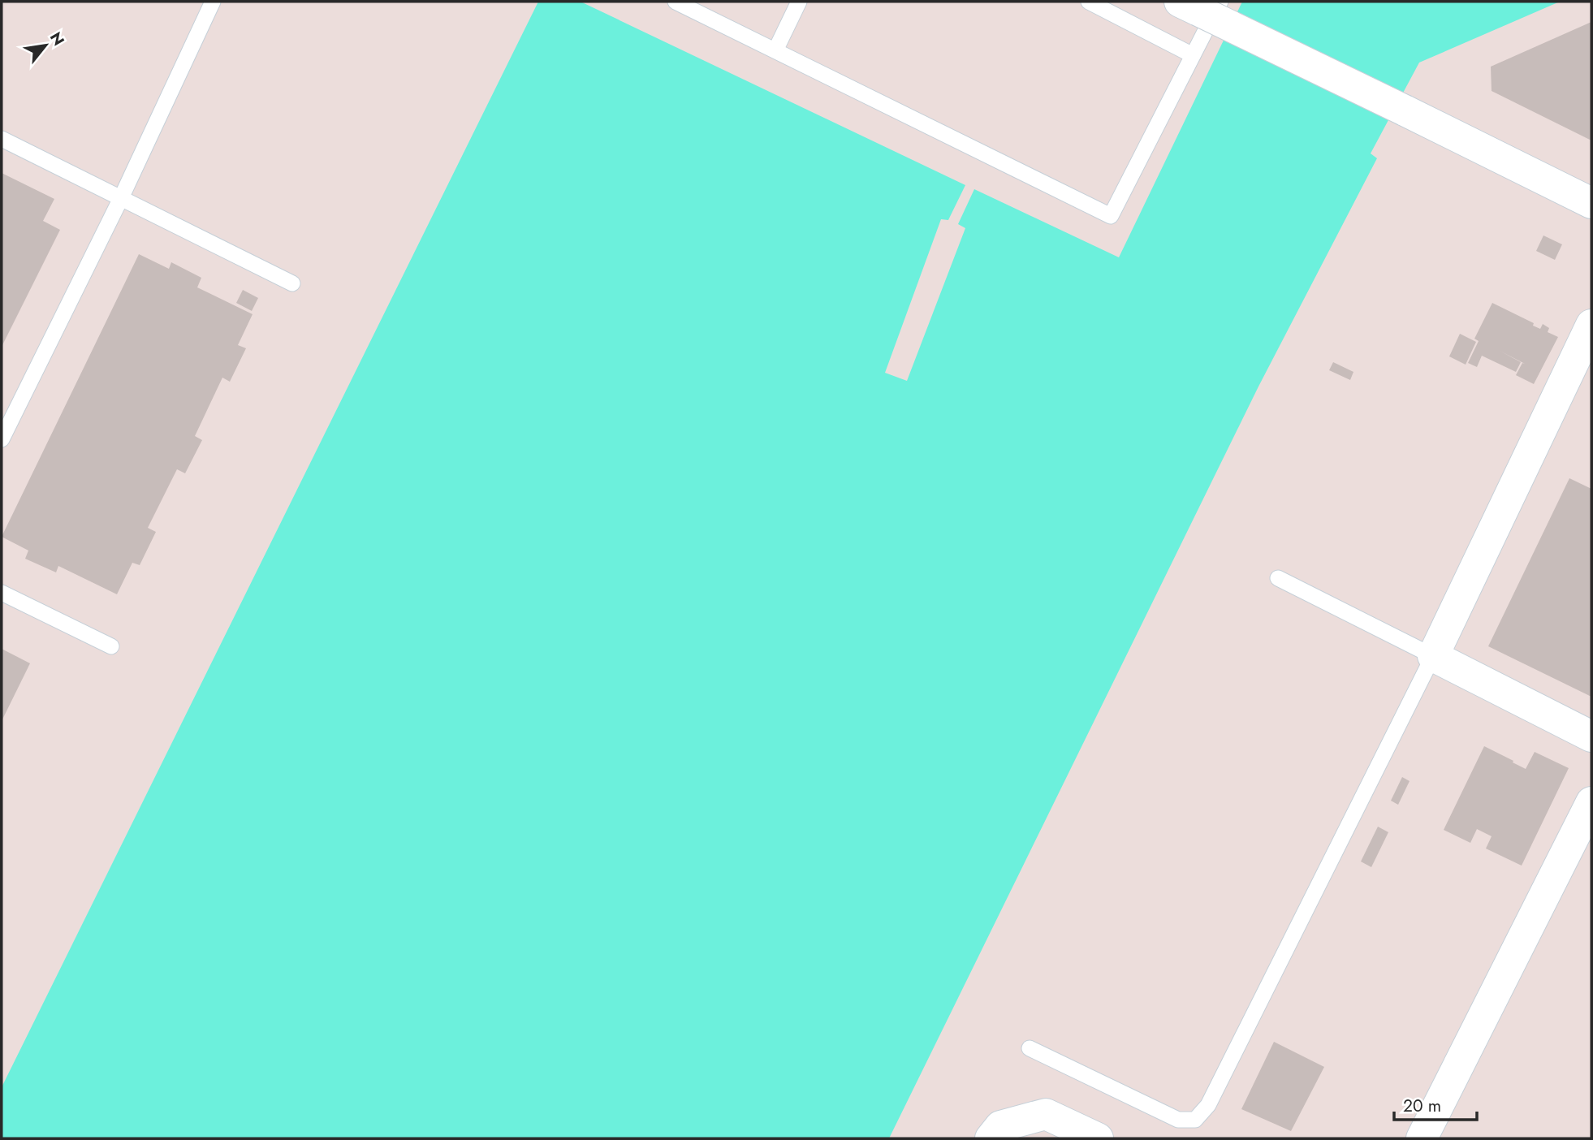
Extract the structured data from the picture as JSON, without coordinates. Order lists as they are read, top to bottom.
{
  "scale_bar": "20 m",
  "north": "top right"
}
